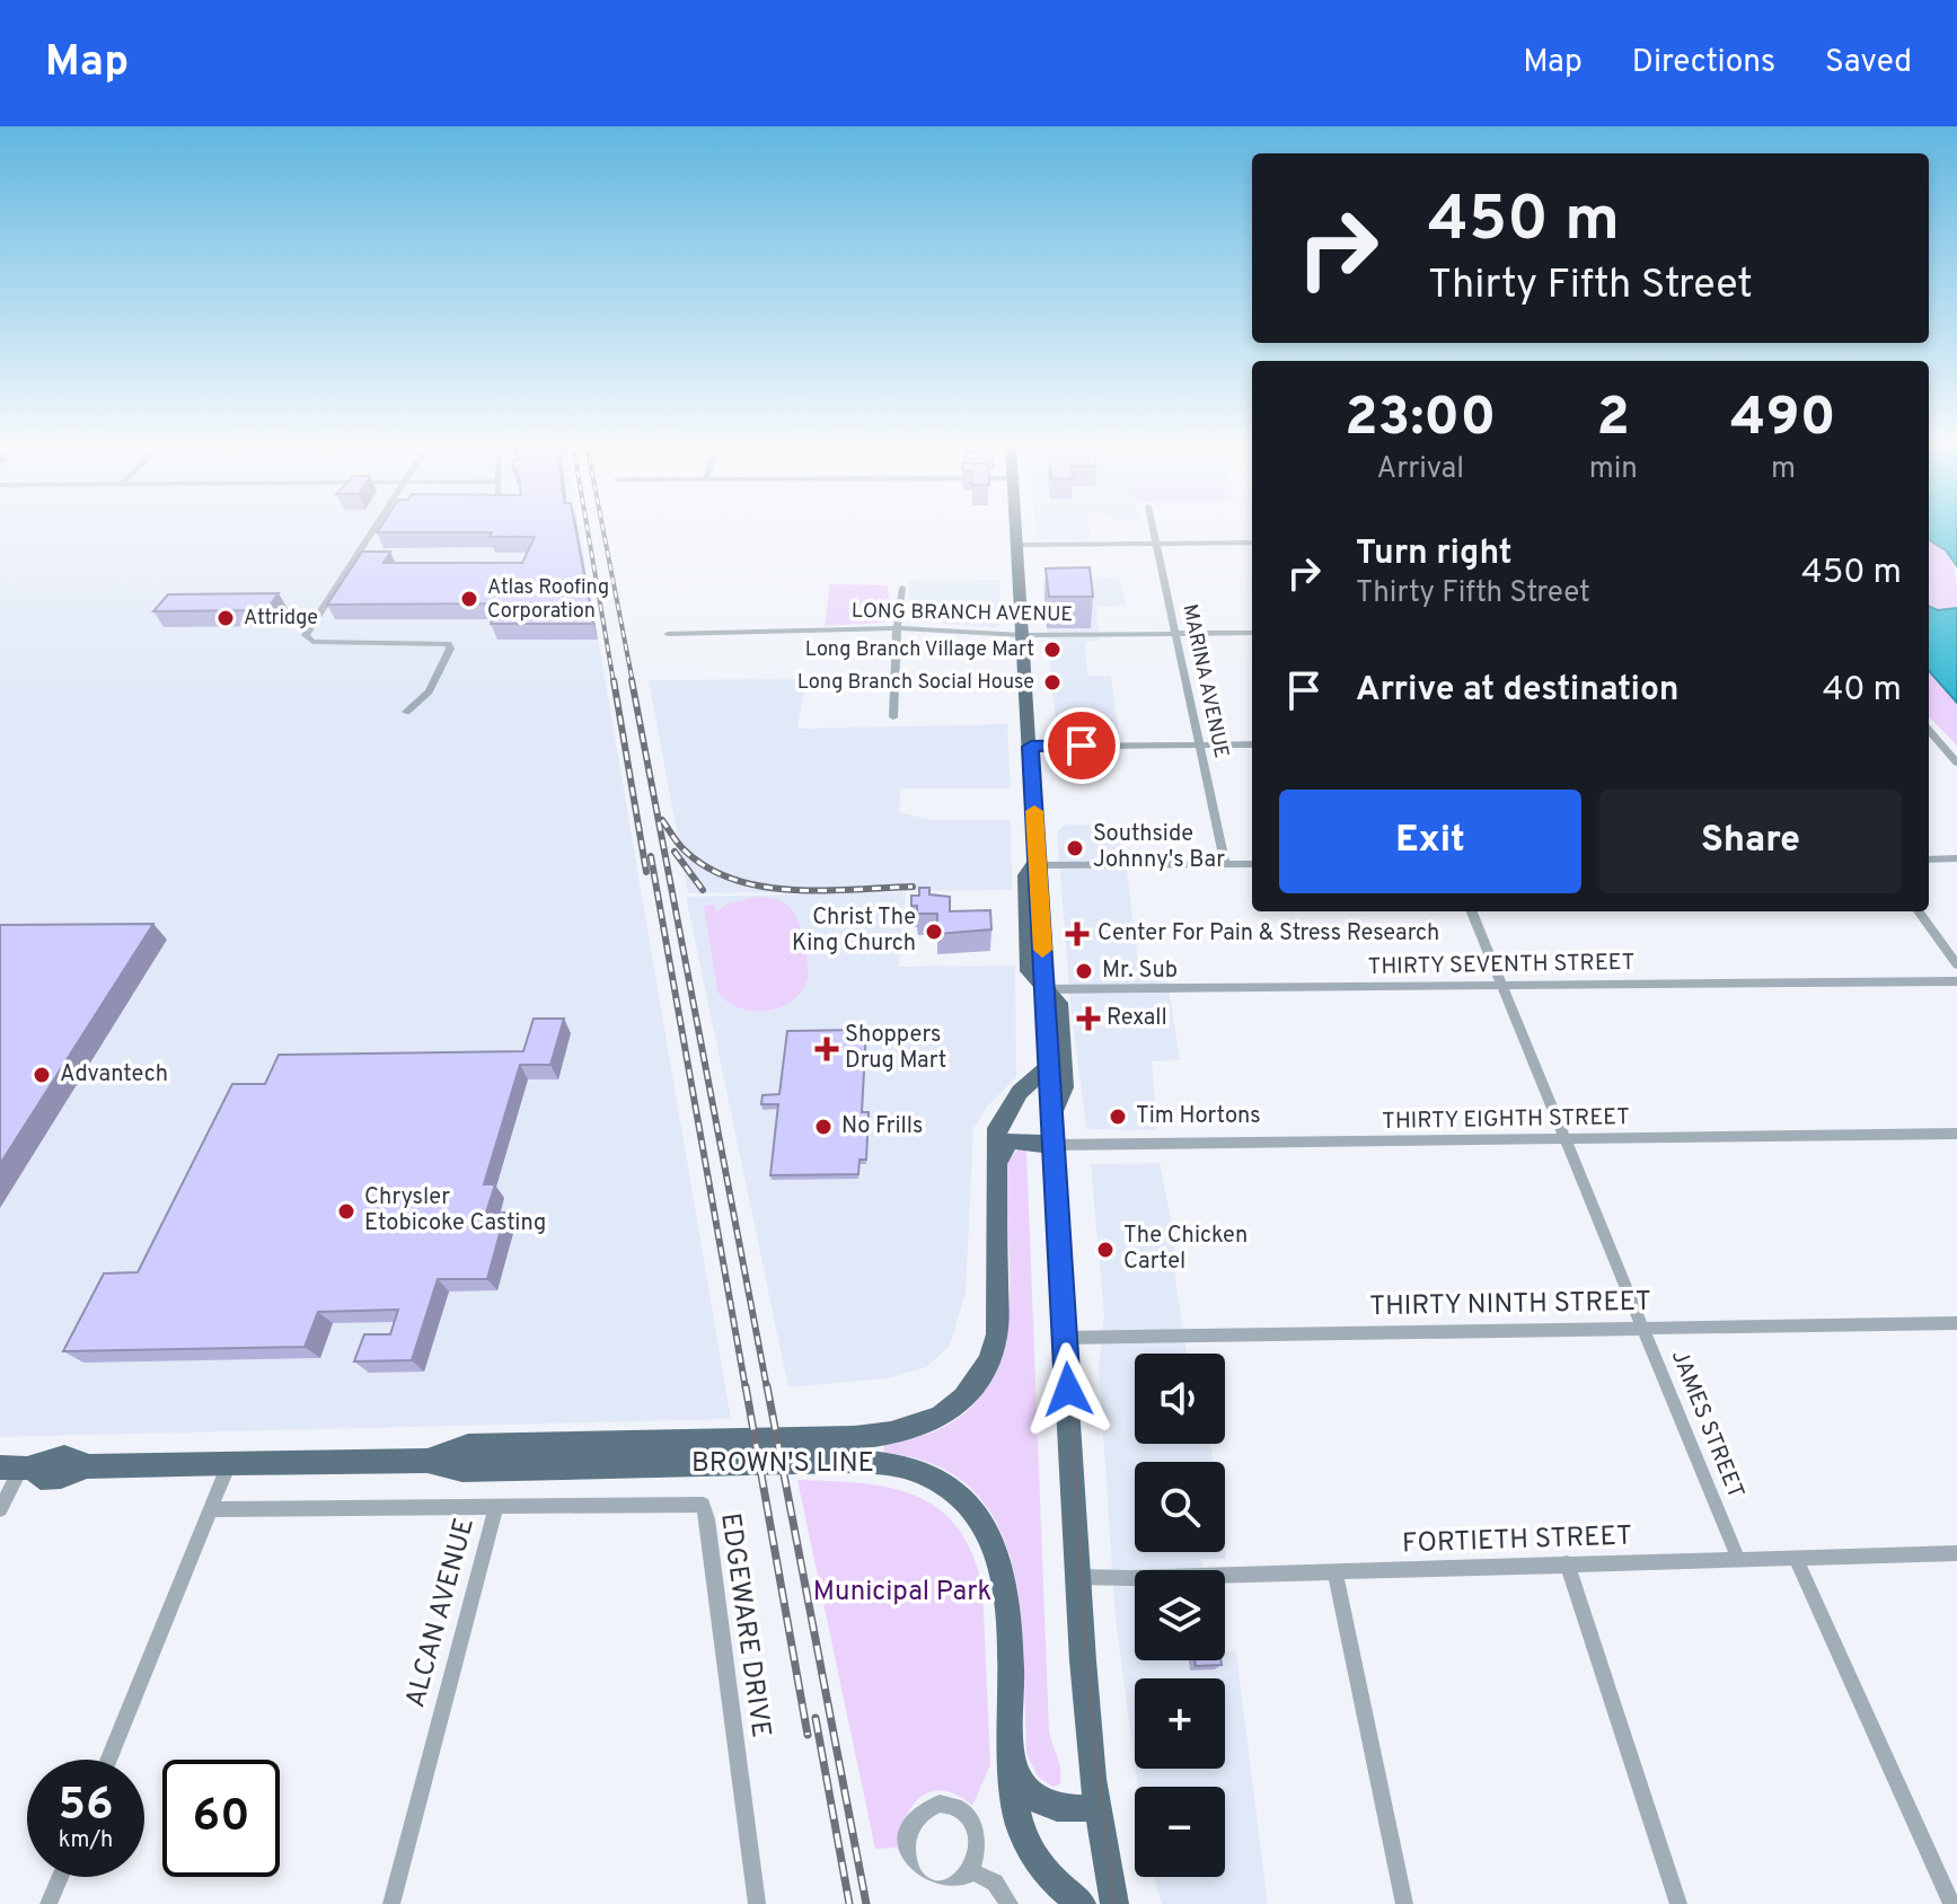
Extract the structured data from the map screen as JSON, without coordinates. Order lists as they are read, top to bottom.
{
  "streets": {
    "main road": ["BROWN'S LINE"],
    "street": [
      "LONG BRANCH AVENUE",
      "MARINA AVENUE",
      "THIRTY SEVENTH STREET",
      "THIRTY EIGHTH STREET",
      "THIRTY NINTH STREET",
      "JAMES STREET",
      "FORTIETH STREET",
      "ALCAN AVENUE",
      "EDGEWARE DRIVE"
    ]
  },
  "crossings": [
    ["LONG BRANCH AVENUE", "MARINA AVENUE"],
    ["THIRTY SEVENTH STREET", "JAMES STREET"],
    ["THIRTY EIGHTH STREET", "JAMES STREET"],
    ["THIRTY NINTH STREET", "JAMES STREET"],
    ["JAMES STREET", "FORTIETH STREET"],
    ["ALCAN AVENUE", "EDGEWARE DRIVE"]
  ],
  "parks": ["Municipal Park"],
  "places": {
    "other": [
      "Atlas Roofing Corporation",
      "Attridge",
      "Long Branch Village Mart",
      "Long Branch Social House",
      "Southside Johnny's Bar",
      "Christ The King Church",
      "Mr. Sub",
      "Advantech",
      "Tim Hortons",
      "No Frills",
      "Chrysler Etobicoke Casting",
      "The Chicken Cartel"
    ],
    "health": ["Center For Pain & Stress Research", "Rexall", "Shoppers Drug Mart"]
  },
  "page": {
    "header": "Map",
    "nav": ["Map", "Directions", "Saved"],
    "turn": ["450 m", "Thirty Fifth Street"],
    "eta": [
      "23:00",
      "Arrival",
      "2",
      "min",
      "490",
      "m"
    ],
    "list": [
      {
        "name": "Turn right",
        "note": "Thirty Fifth Street",
        "value": "450 m"
      },
      {
        "name": "Arrive at destination",
        "value": "40 m"
      }
    ],
    "buttons": ["Exit", "Share"],
    "map_buttons": ["+", "−"],
    "speed": "56 km/h",
    "limit": "60"
  }
}
